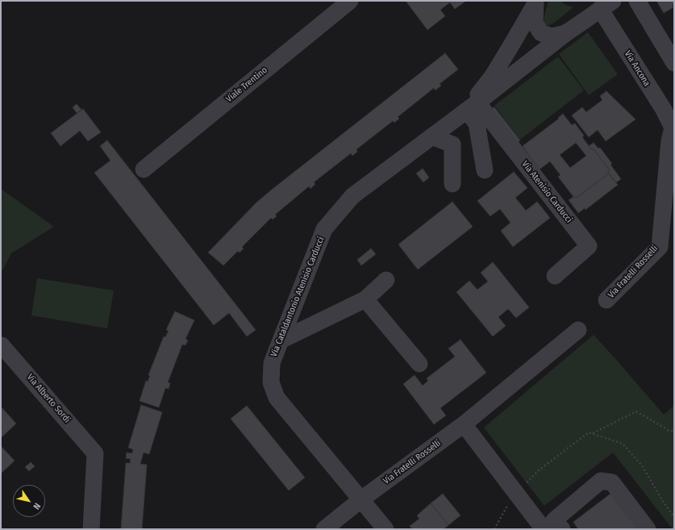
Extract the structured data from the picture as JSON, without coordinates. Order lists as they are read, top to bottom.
{
  "streets": {
    "street": [
      "Via Ancona",
      "Viale Trentino",
      "Via Atenisio Carducci",
      "Via Fratelli Rosselli",
      "Via Cataldantonio Atenisio Carducci",
      "Via Alberto Sordi"
    ]
  },
  "crossings": [
    ["Via Ancona", "Via Fratelli Rosselli"],
    ["Via Atenisio Carducci", "Via Cataldantonio Atenisio Carducci"],
    ["Via Fratelli Rosselli", "Via Cataldantonio Atenisio Carducci"]
  ],
  "north": "bottom right"
}
